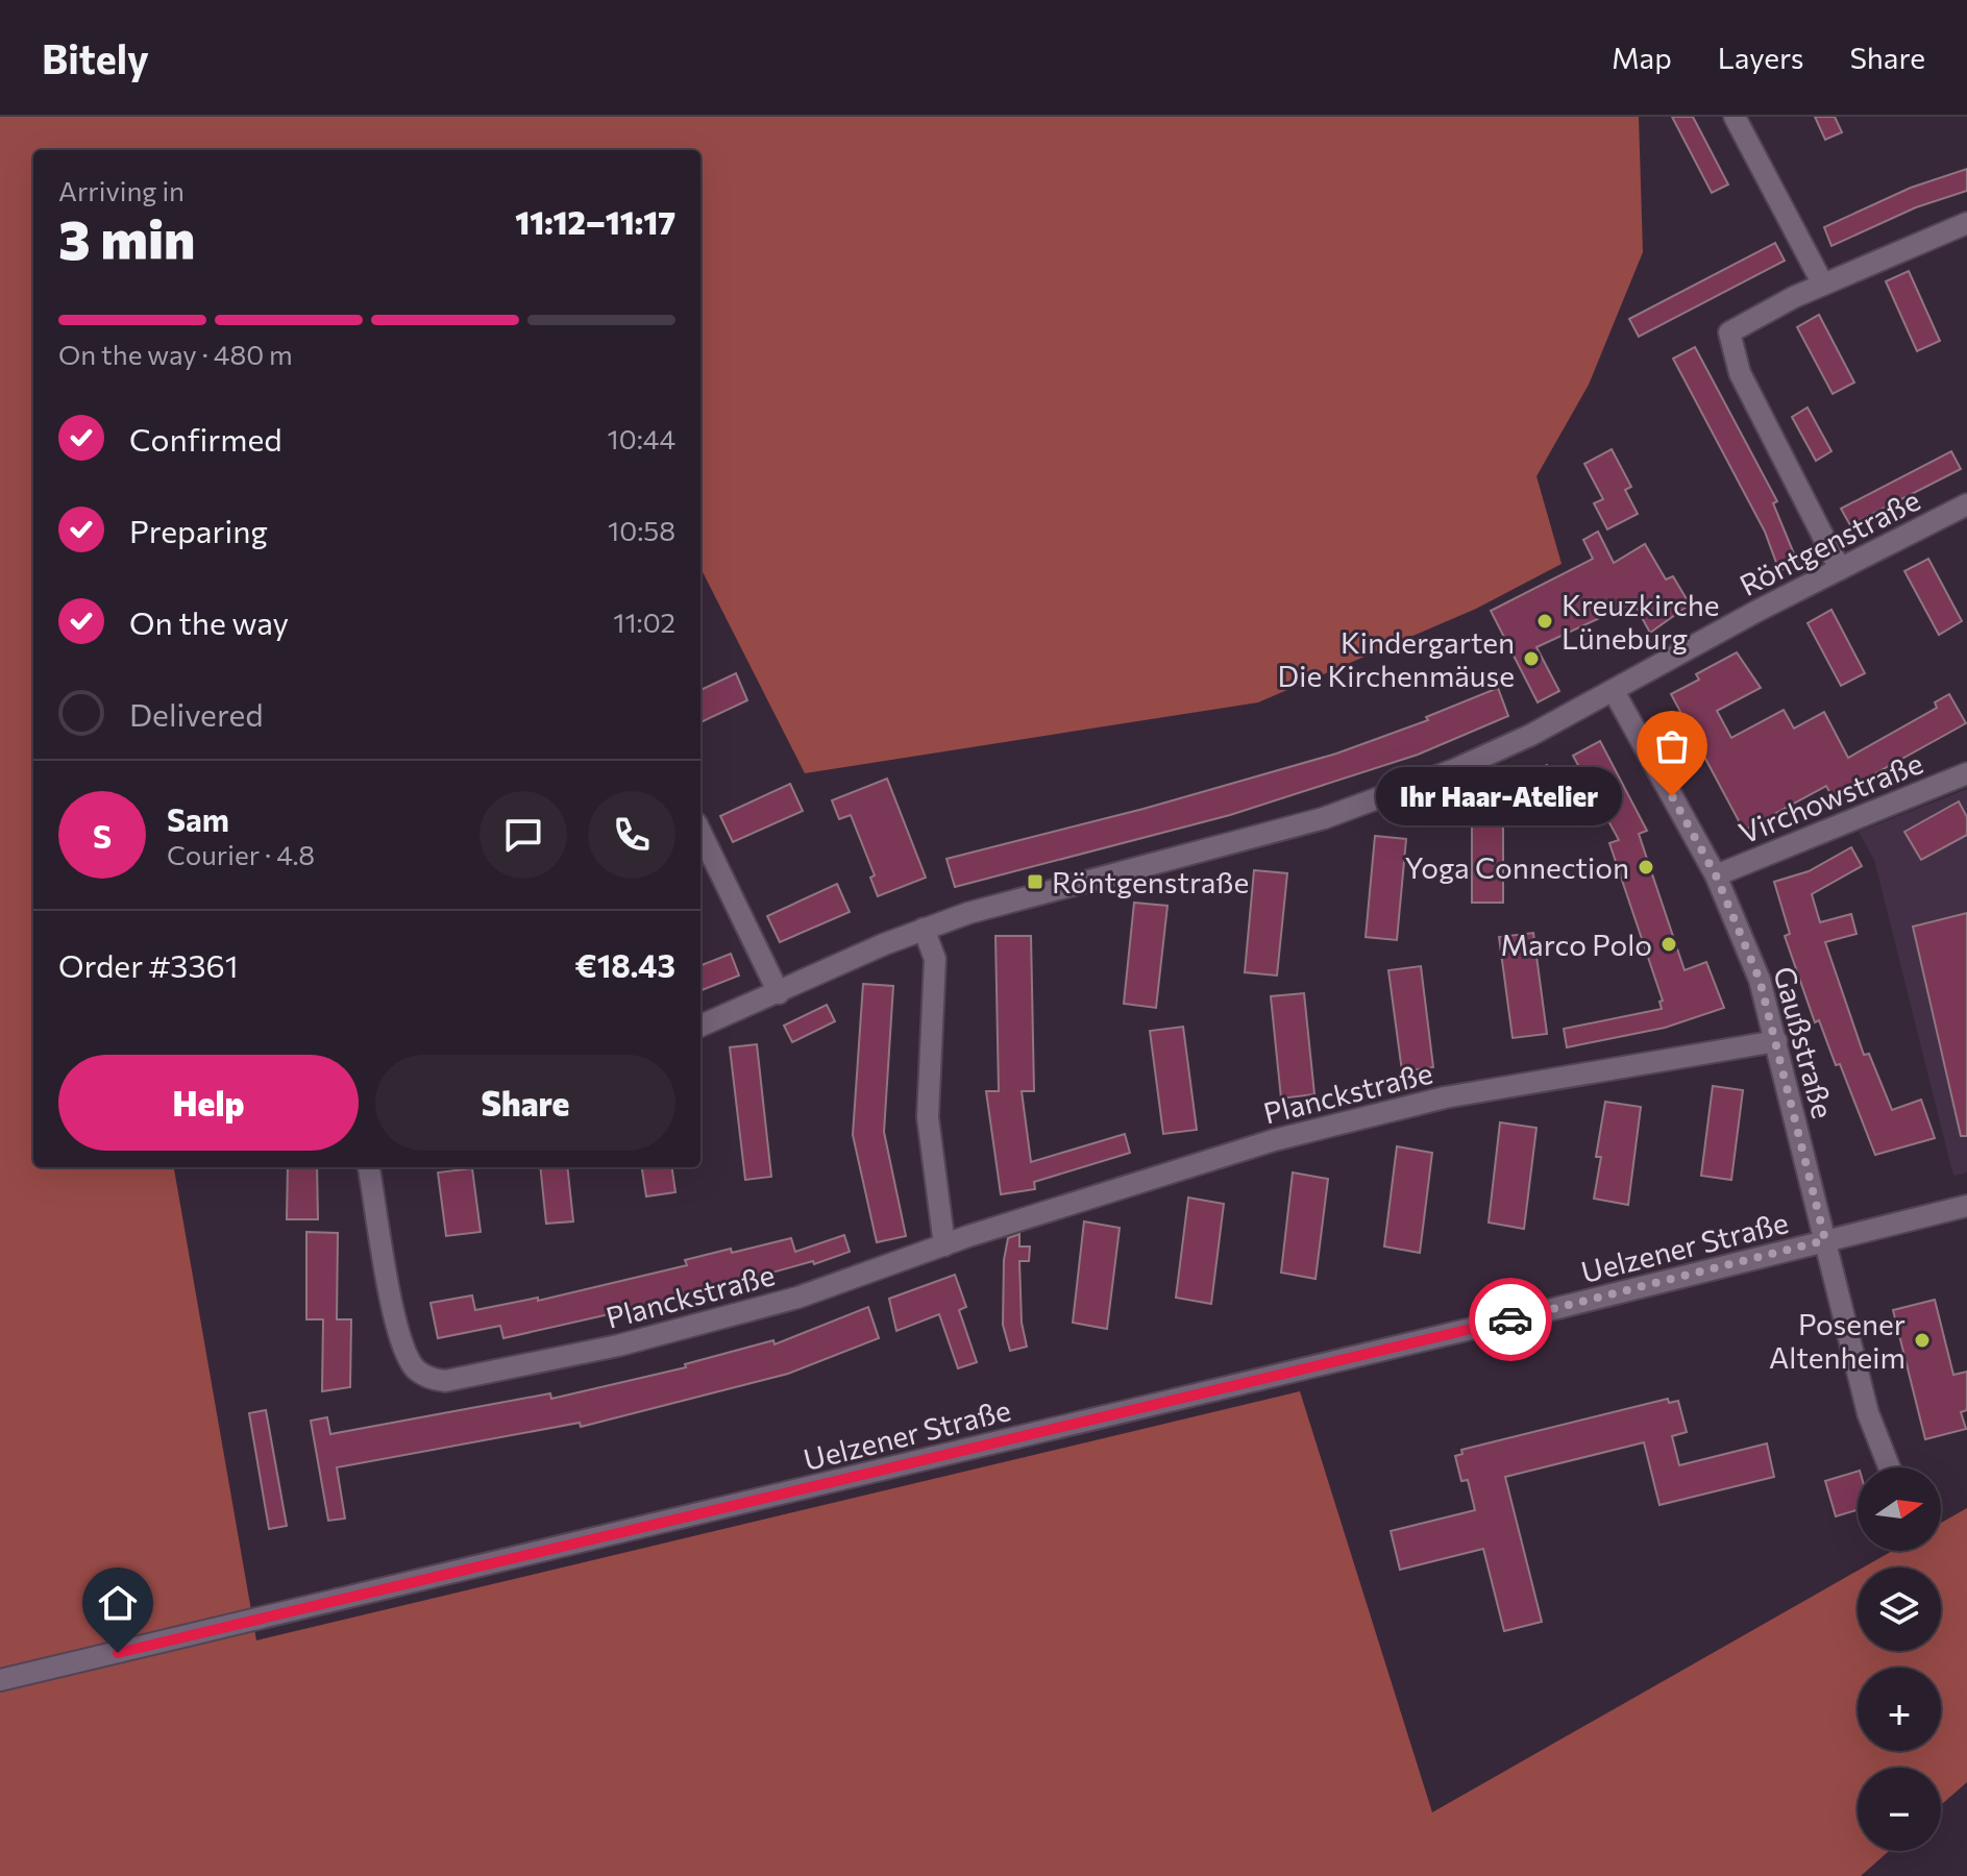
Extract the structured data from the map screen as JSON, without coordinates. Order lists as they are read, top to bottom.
{
  "streets": {
    "street": [
      "Röntgenstraße",
      "Virchowstraße",
      "Gaußstraße",
      "Planckstraße",
      "Uelzener Straße"
    ]
  },
  "crossings": [
    ["Röntgenstraße", "Gaußstraße"],
    ["Virchowstraße", "Gaußstraße"],
    ["Gaußstraße", "Planckstraße"],
    ["Gaußstraße", "Uelzener Straße"]
  ],
  "places": {
    "other": [
      "Kreuzkirche Lüneburg",
      "Kindergarten Die Kirchenmäuse",
      "Ihr Haar-Atelier",
      "Yoga Connection",
      "Marco Polo",
      "Posener Altenheim"
    ],
    "transit": ["Röntgenstraße"]
  },
  "north": "right",
  "page": {
    "header": "Bitely",
    "nav": ["Map", "Layers", "Share"],
    "heading": ["3 min", "Arriving in", "11:12–11:17"],
    "panel": [
      "Sam",
      "Courier · 4.8",
      "Order #3361",
      "€18.43"
    ],
    "bar": "On the way · 480 m",
    "list": [
      ["Confirmed", "10:44"],
      ["Preparing", "10:58"],
      ["On the way", "11:02"],
      "Delivered"
    ],
    "bubble": "Ihr Haar-Atelier",
    "round": "S",
    "buttons": ["Help", "Share"],
    "map_buttons": ["+", "−"]
  }
}
